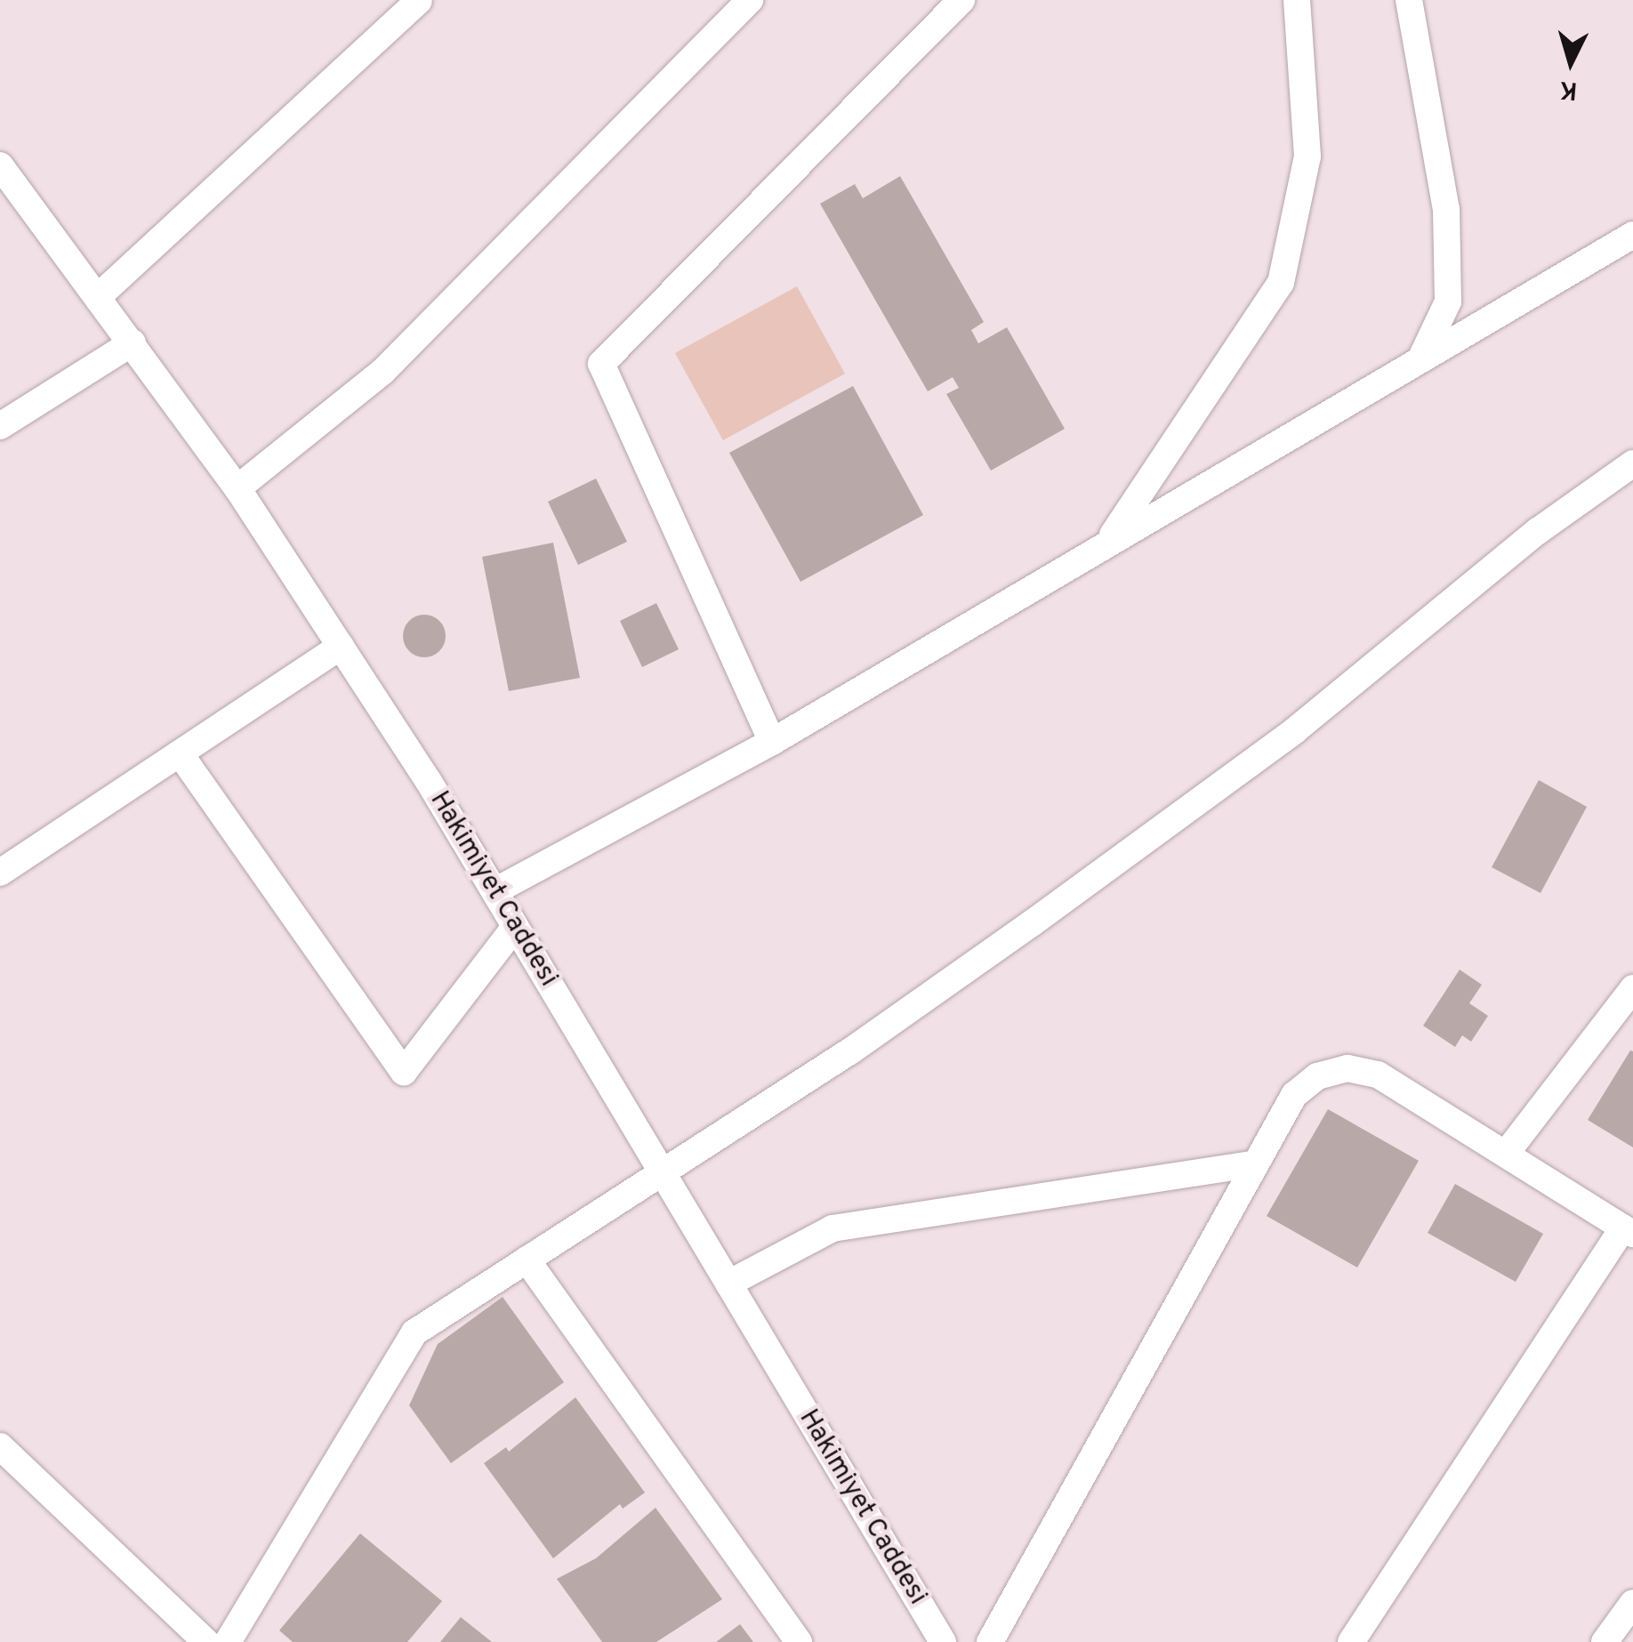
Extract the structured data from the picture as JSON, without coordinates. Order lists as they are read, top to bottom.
{
  "streets": {
    "street": ["Hakimiyet Caddesi"]
  },
  "north": "bottom"
}
